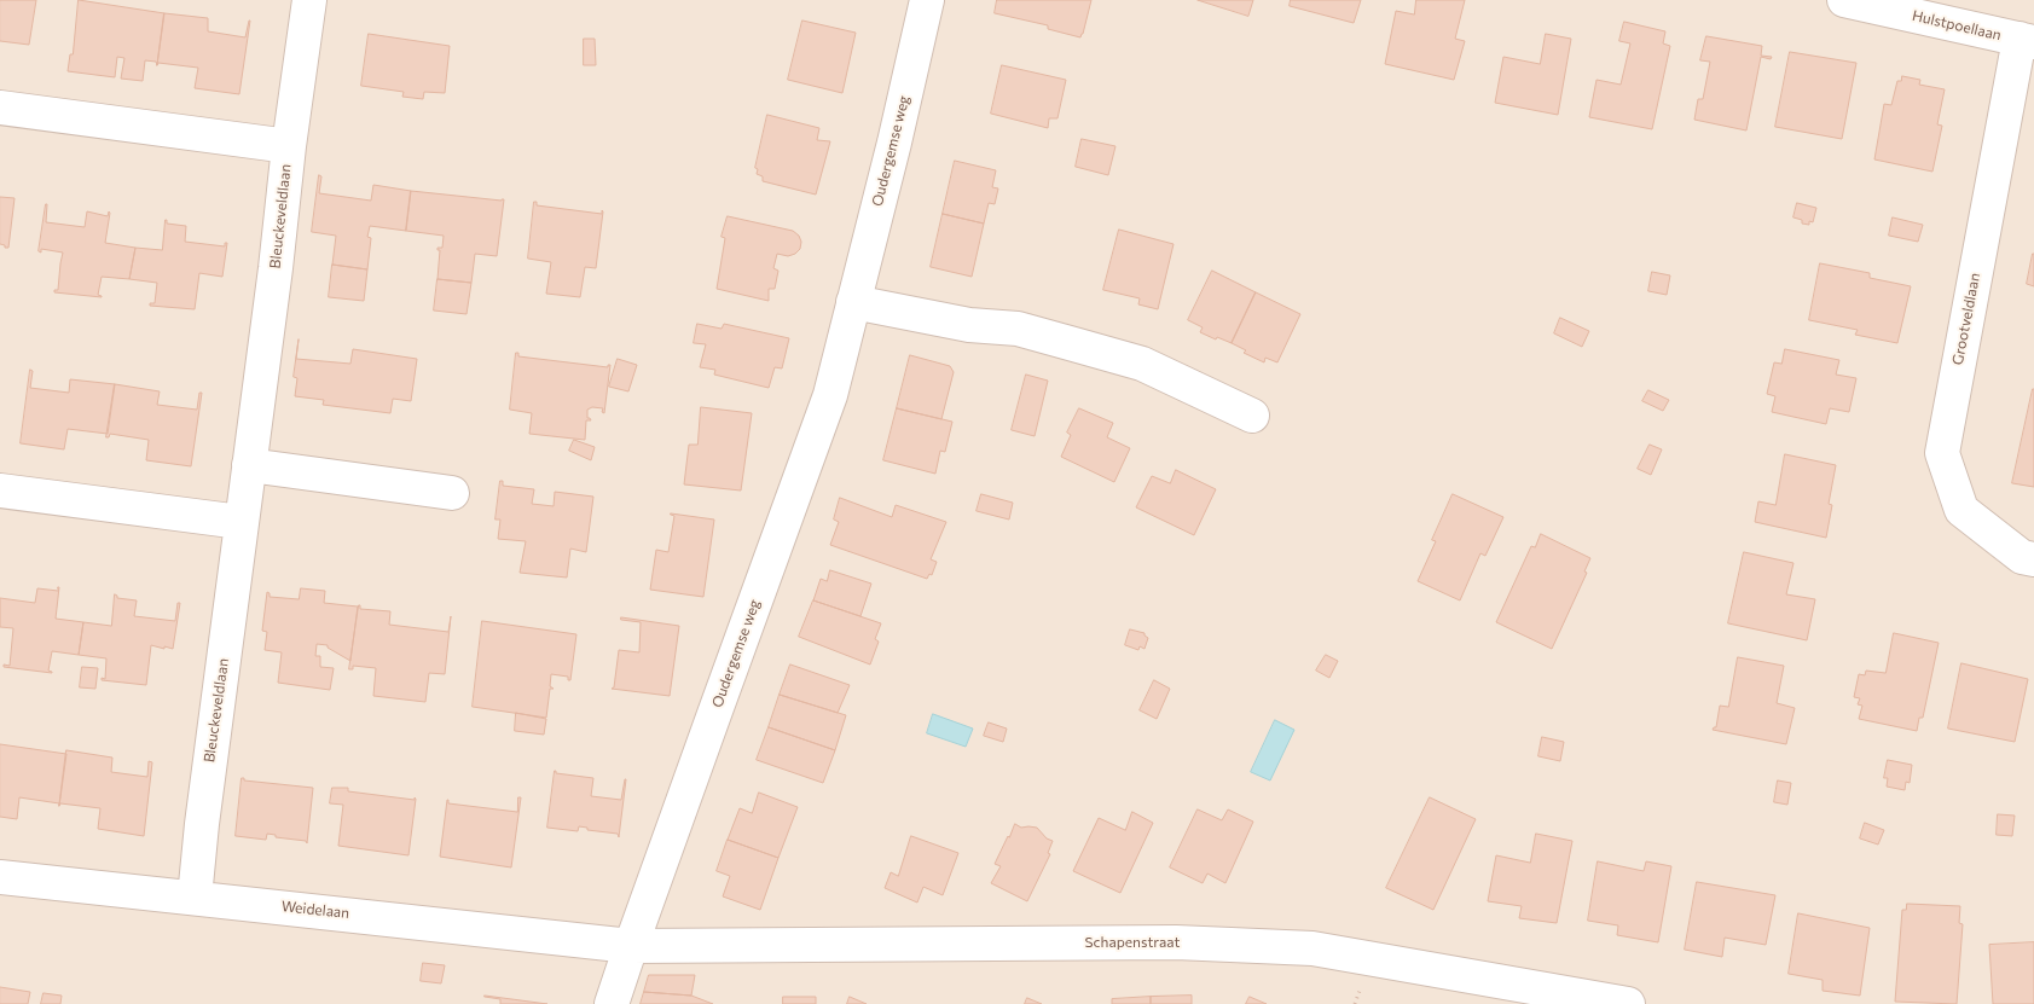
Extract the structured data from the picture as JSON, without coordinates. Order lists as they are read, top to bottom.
{
  "streets": {
    "street": [
      "Hulstpoellaan",
      "Oudergemse weg",
      "Bleuckeveldlaan",
      "Grootveldlaan",
      "Weidelaan",
      "Schapenstraat"
    ]
  },
  "crossings": [
    ["Hulstpoellaan", "Grootveldlaan"],
    ["Oudergemse weg", "Weidelaan"],
    ["Oudergemse weg", "Schapenstraat"],
    ["Bleuckeveldlaan", "Weidelaan"],
    ["Weidelaan", "Schapenstraat"]
  ]
}
